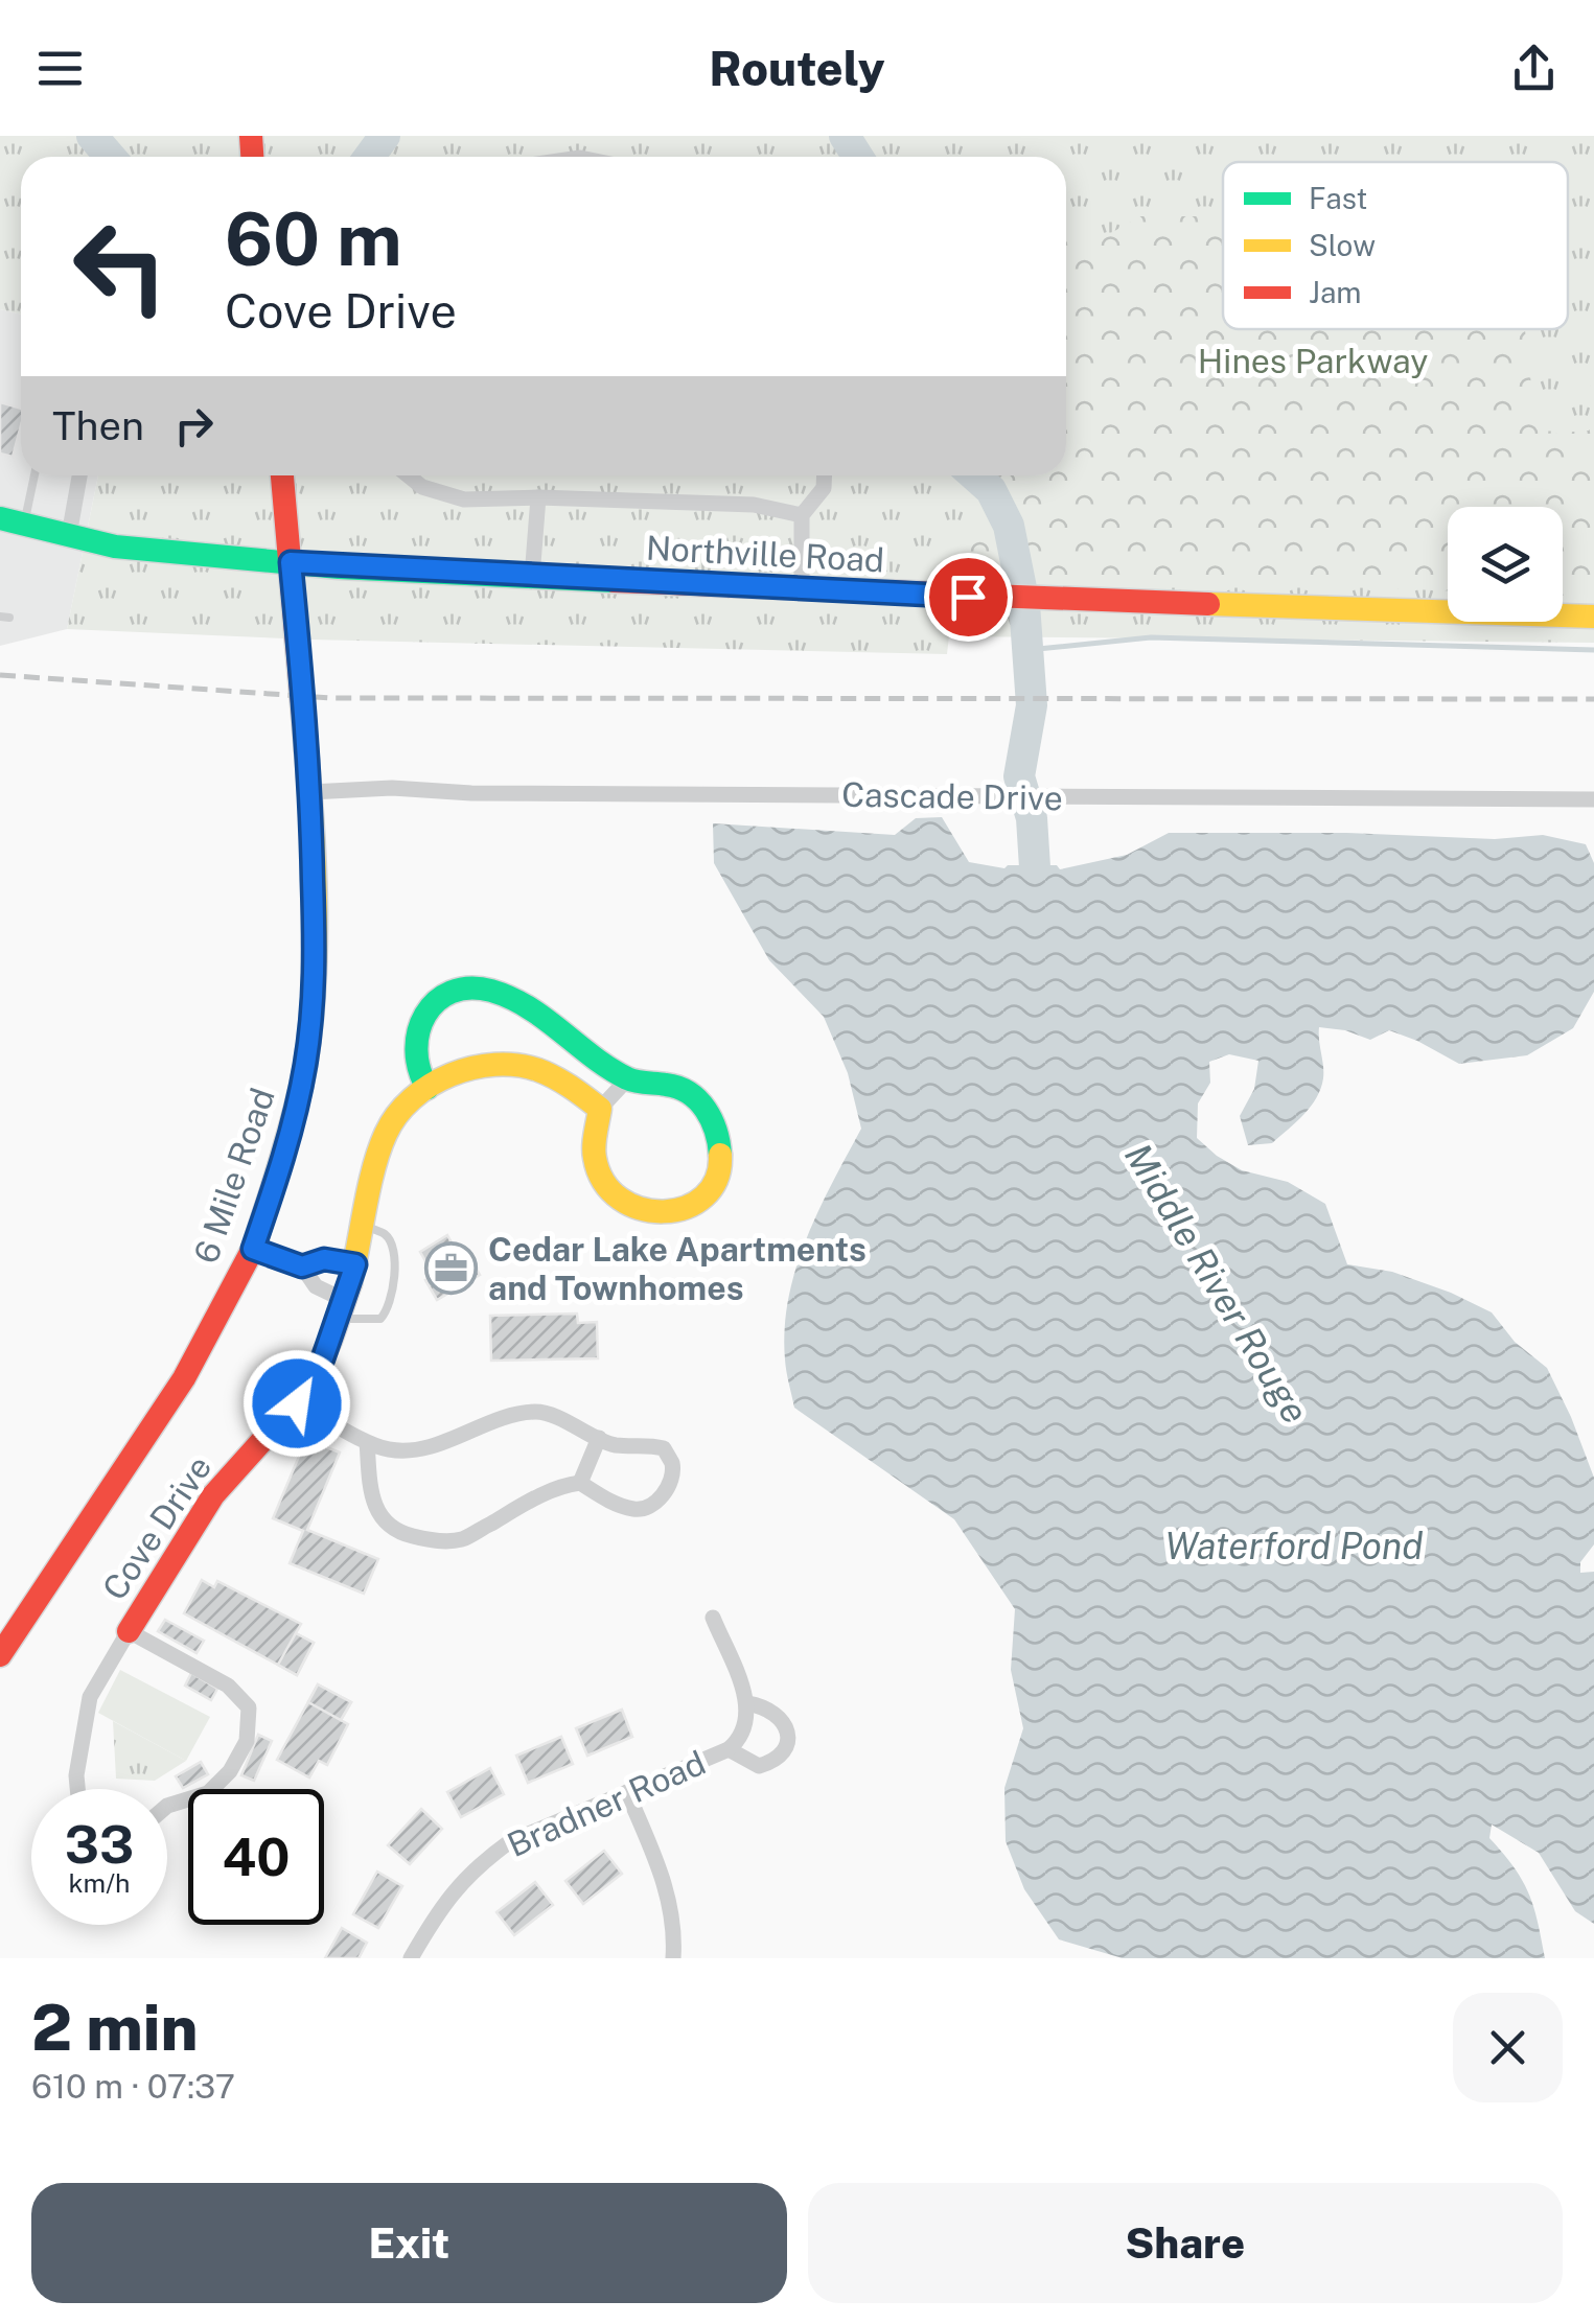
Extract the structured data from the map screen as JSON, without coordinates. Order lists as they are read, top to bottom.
{
  "streets": {
    "street": [
      "Northville Road",
      "Cascade Drive",
      "6 Mile Road",
      "Cove Drive",
      "Bradner Road"
    ]
  },
  "crossings": [
    ["Northville Road", "6 Mile Road"],
    ["Cascade Drive", "6 Mile Road"]
  ],
  "water": ["Middle River Rouge", "Waterford Pond"],
  "parks": ["Hines Parkway"],
  "places": {
    "office": ["Cedar Lake Apartments and Townhomes"]
  },
  "legend": ["Fast", "Slow", "Jam"],
  "page": {
    "header": "Routely",
    "turn": ["60 m", "Cove Drive"],
    "then": "Then",
    "speed": "33 km/h",
    "limit": "40",
    "heading": ["2 min", "610 m · 07:37"],
    "buttons": ["Exit", "Share"]
  }
}
